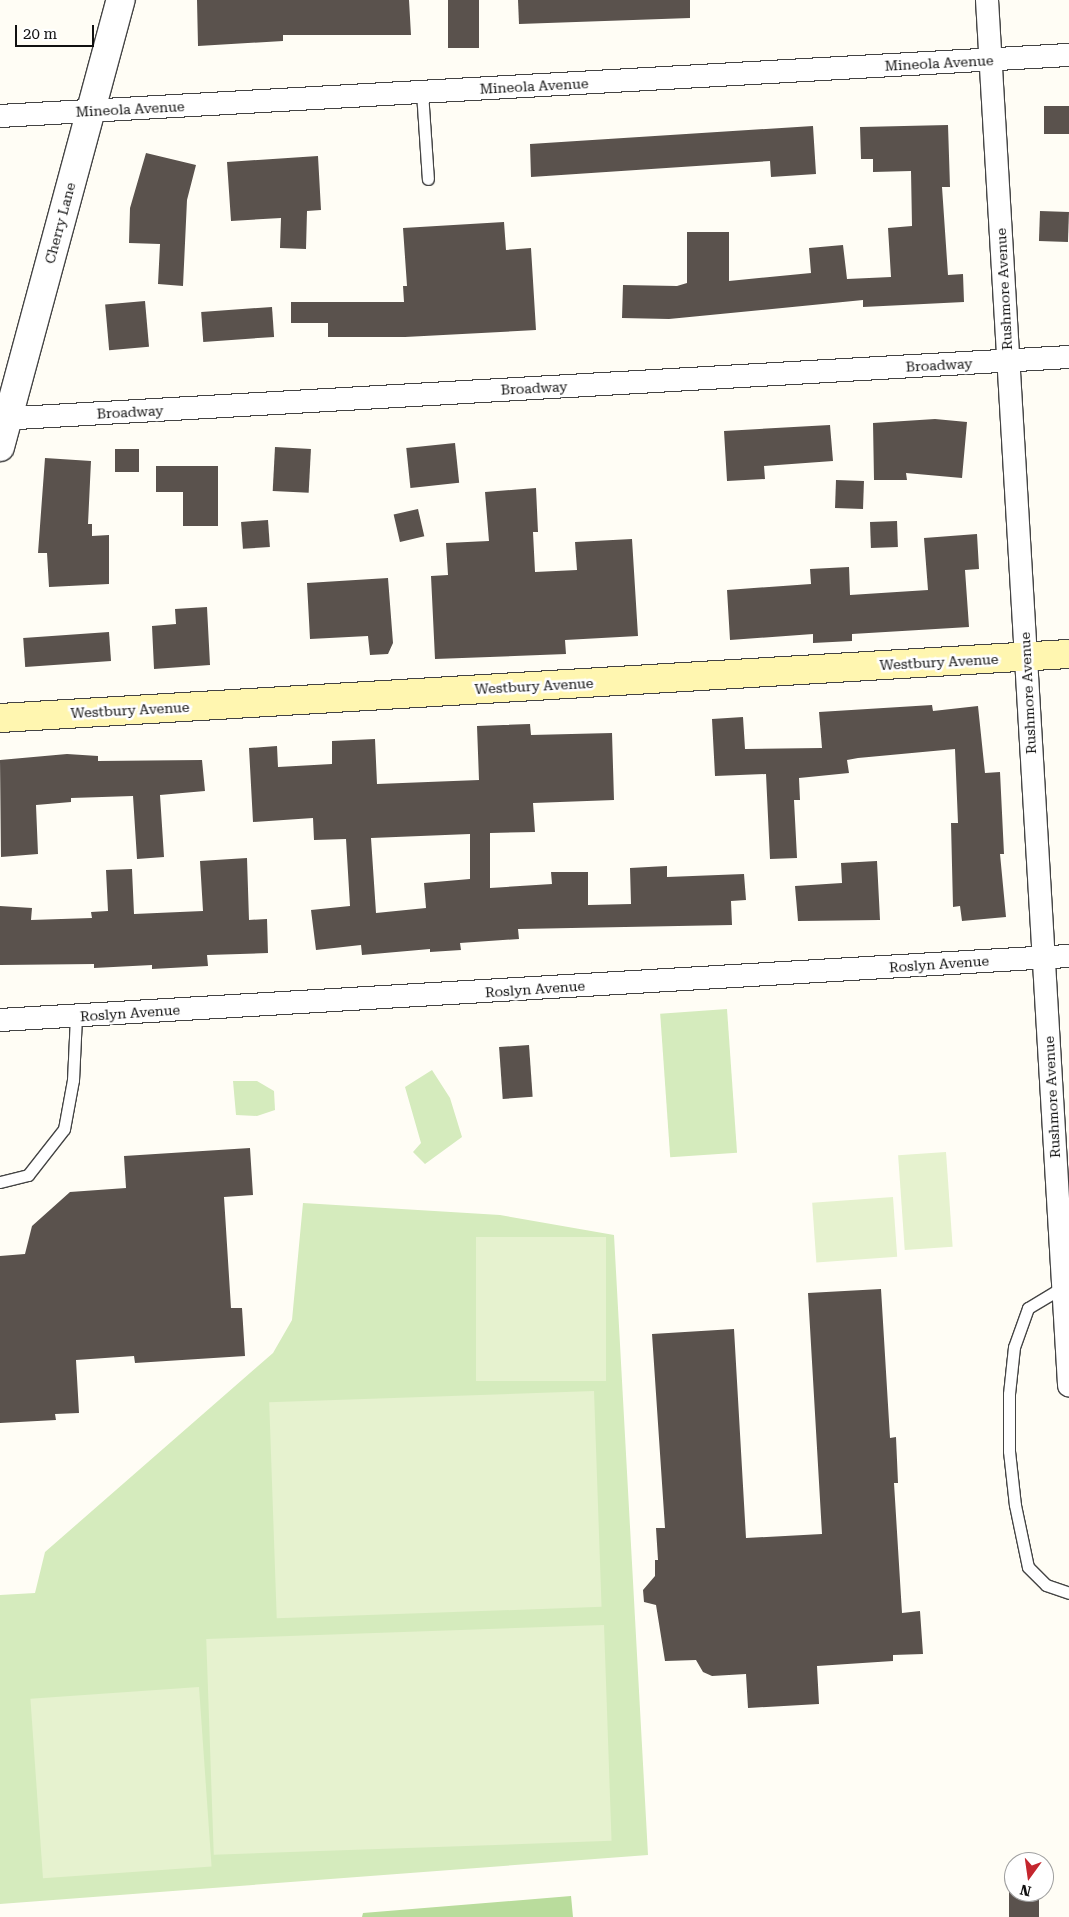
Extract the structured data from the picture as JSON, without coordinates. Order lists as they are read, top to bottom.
{
  "streets": {
    "main road": ["Westbury Avenue"],
    "street": [
      "Mineola Avenue",
      "Cherry Lane",
      "Rushmore Avenue",
      "Broadway",
      "Roslyn Avenue"
    ]
  },
  "crossings": [
    ["Mineola Avenue", "Cherry Lane"],
    ["Mineola Avenue", "Rushmore Avenue"],
    ["Cherry Lane", "Broadway"],
    ["Rushmore Avenue", "Broadway"],
    ["Rushmore Avenue", "Westbury Avenue"],
    ["Rushmore Avenue", "Roslyn Avenue"]
  ],
  "scale_bar": "20 m",
  "north": "bottom"
}
